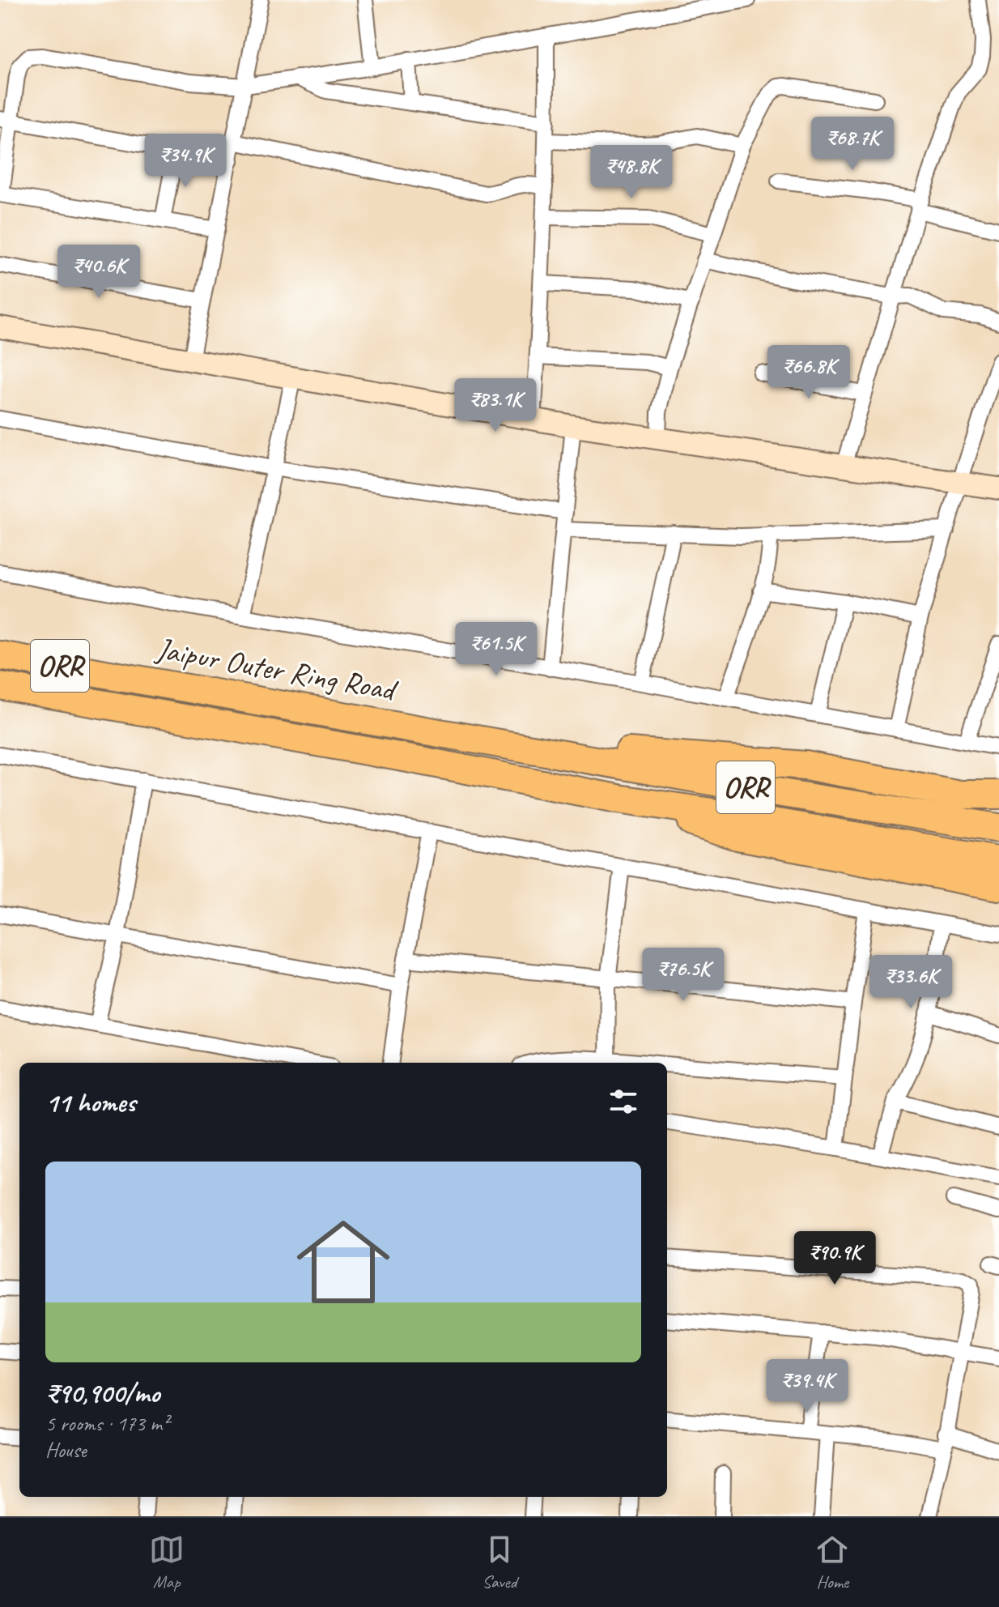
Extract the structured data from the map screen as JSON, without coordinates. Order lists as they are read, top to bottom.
{
  "streets": {
    "highway": ["ORR", "Jaipur Outer Ring Road"]
  },
  "page": {
    "price": [
      "₹68.7K",
      "₹34.9K",
      "₹48.8K",
      "₹40.6K",
      "₹66.8K",
      "₹83.1K",
      "₹61.5K",
      "₹76.5K",
      "₹33.6K",
      "₹90.9K",
      "₹39.4K"
    ],
    "heading": "11 homes",
    "list": [
      {
        "name": "₹90,900/mo",
        "note": "5 rooms · 173 m² · House"
      }
    ],
    "tabs": ["Map", "Saved", "Home"]
  }
}
